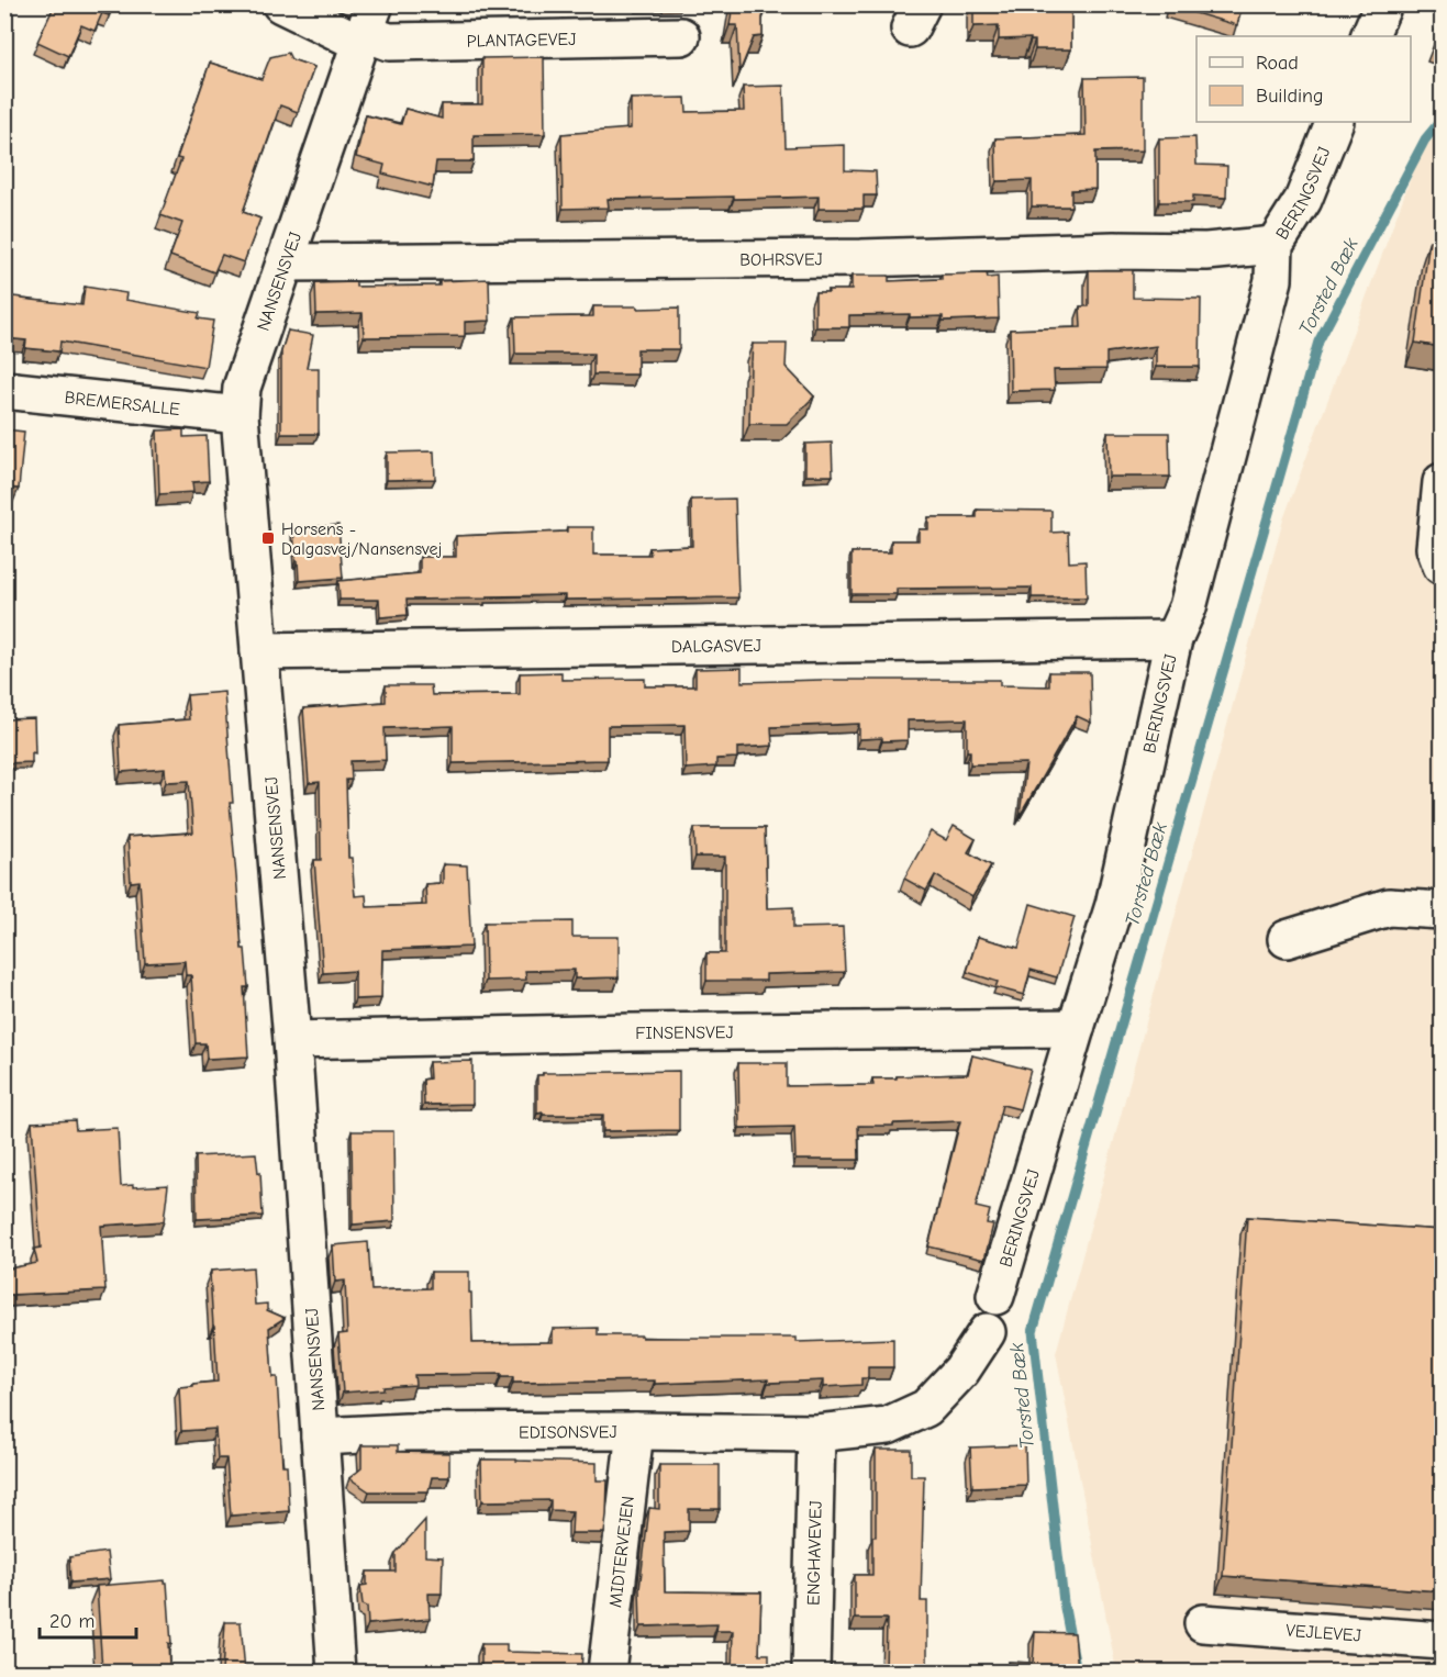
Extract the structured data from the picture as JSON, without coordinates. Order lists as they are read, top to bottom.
{
  "streets": {
    "street": [
      "PLANTAGEVEJ",
      "BERINGSVEJ",
      "BOHRSVEJ",
      "NANSENSVEJ",
      "BREMERSALLE",
      "DALGASVEJ",
      "FINSENSVEJ",
      "EDISONSVEJ",
      "MIDTERVEJEN",
      "ENGHAVEVEJ",
      "VEJLEVEJ"
    ]
  },
  "crossings": [
    ["PLANTAGEVEJ", "NANSENSVEJ"],
    ["BERINGSVEJ", "BOHRSVEJ"],
    ["BERINGSVEJ", "DALGASVEJ"],
    ["BERINGSVEJ", "FINSENSVEJ"],
    ["BOHRSVEJ", "NANSENSVEJ"],
    ["NANSENSVEJ", "BREMERSALLE"],
    ["NANSENSVEJ", "DALGASVEJ"],
    ["NANSENSVEJ", "FINSENSVEJ"],
    ["NANSENSVEJ", "EDISONSVEJ"],
    ["EDISONSVEJ", "MIDTERVEJEN"],
    ["EDISONSVEJ", "ENGHAVEVEJ"]
  ],
  "water": ["Torsted Bæk"],
  "places": {
    "transit": ["Horsens - Dalgasvej/Nansensvej"]
  },
  "legend": ["Road", "Building"],
  "scale_bar": "20 m"
}
